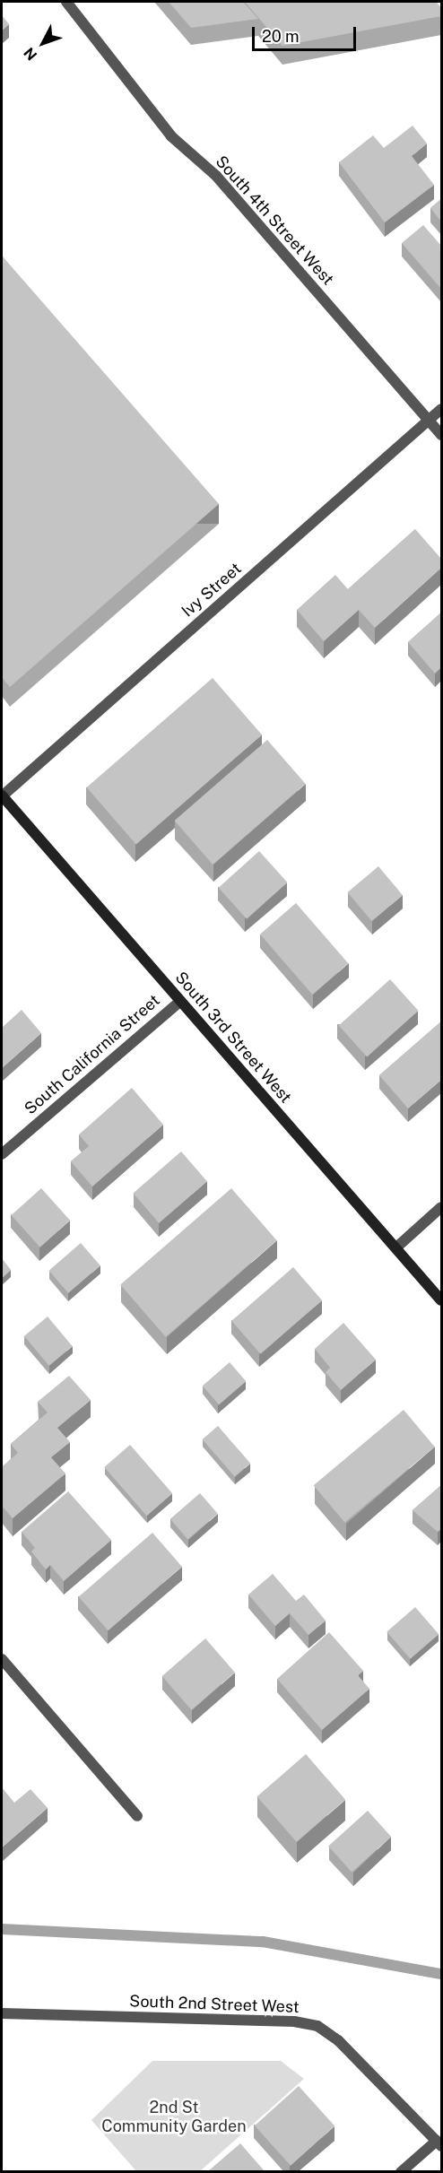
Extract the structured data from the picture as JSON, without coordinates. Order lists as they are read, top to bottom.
{
  "streets": {
    "main road": ["South 3rd Street West"],
    "street": [
      "South 4th Street West",
      "Ivy Street",
      "South California Street",
      "South 2nd Street West"
    ]
  },
  "crossings": [
    ["South 4th Street West", "Ivy Street"],
    ["Ivy Street", "South 3rd Street West"],
    ["South 3rd Street West", "South California Street"]
  ],
  "parks": ["2nd St Community Garden"],
  "scale_bar": "20 m",
  "north": "bottom left"
}
